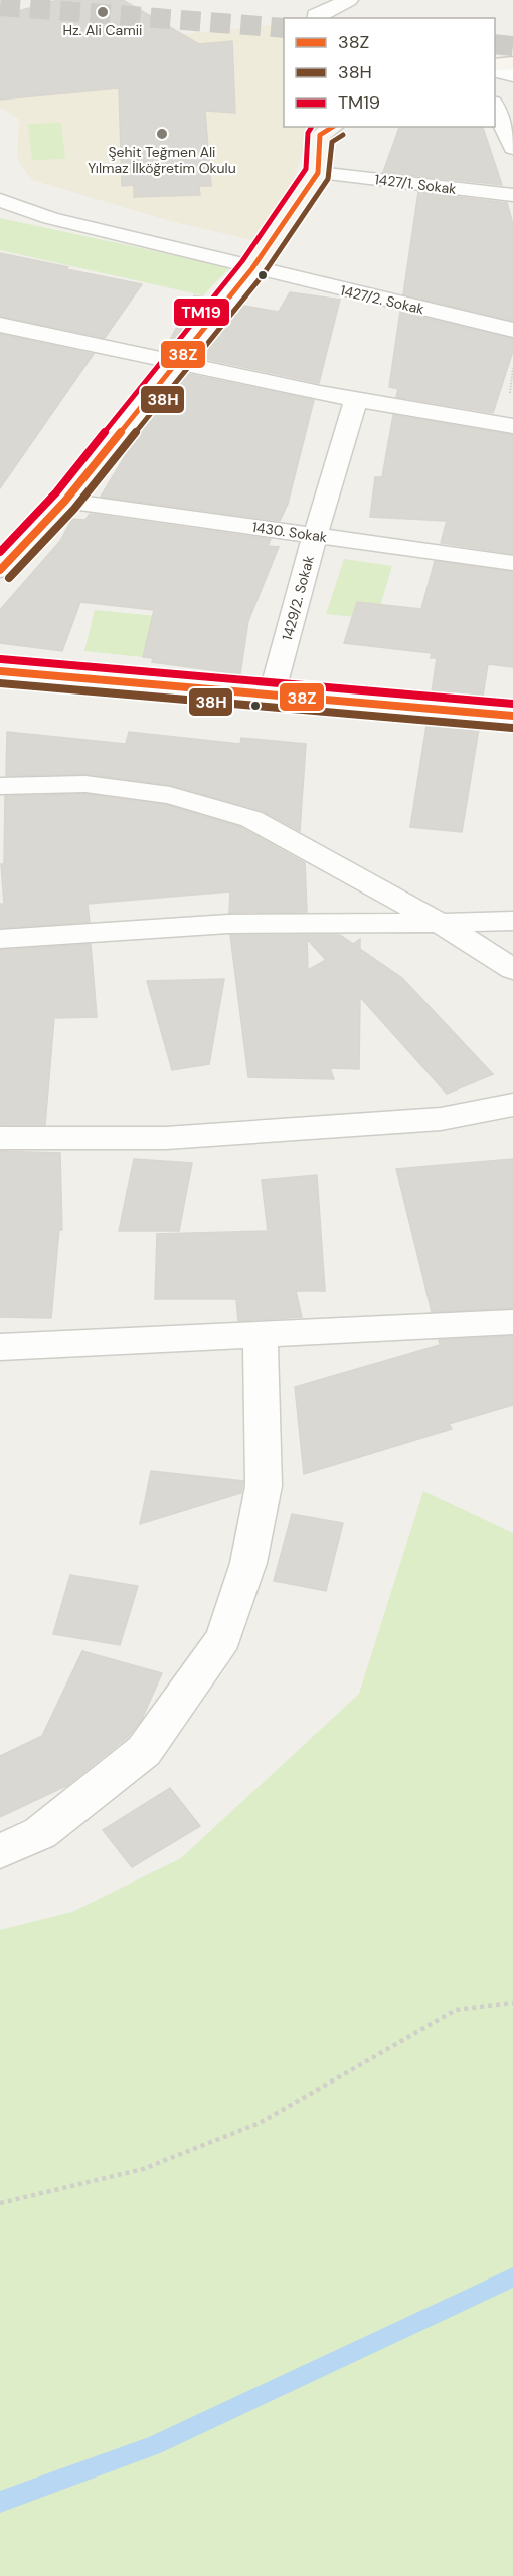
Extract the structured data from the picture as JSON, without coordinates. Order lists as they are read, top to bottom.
{
  "streets": {
    "street": [
      "1427/1. Sokak",
      "1427/2. Sokak",
      "1430. Sokak",
      "1429/2. Sokak"
    ]
  },
  "crossings": [
    ["1430. Sokak", "1429/2. Sokak"]
  ],
  "places": ["Hz. Ali Camii", "Şehit Teğmen Ali Yılmaz İlköğretim Okulu"],
  "lines": ["transit line 38Z", "transit line TM19", "transit line 38H"],
  "legend": ["38Z", "38H", "TM19"]
}
